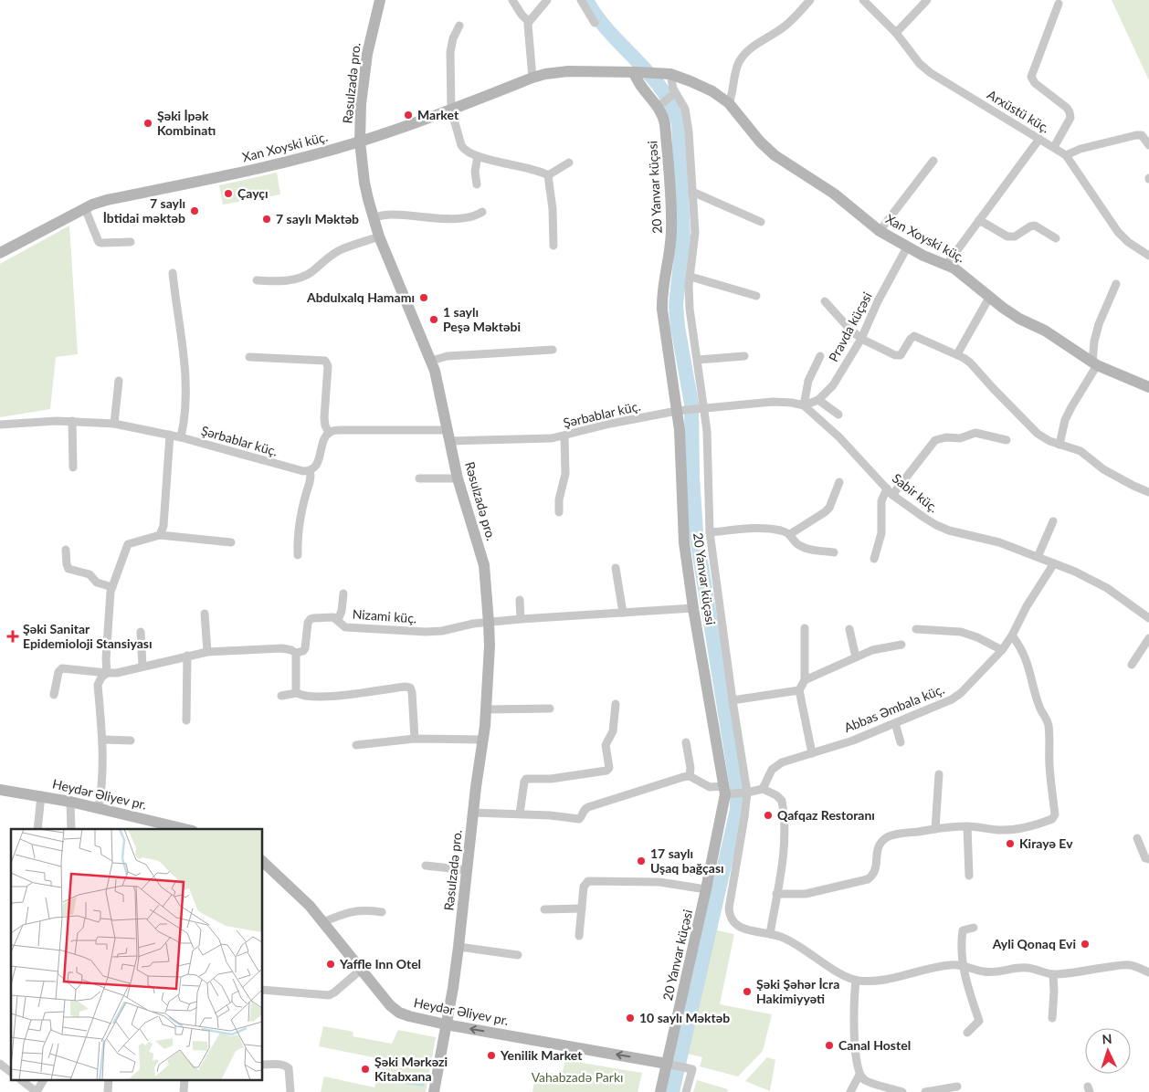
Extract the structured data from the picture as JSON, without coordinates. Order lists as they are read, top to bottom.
{
  "streets": {
    "street": [
      "Rəsulzadə pro.",
      "Arxüstü küç.",
      "Xan Xoyski küç.",
      "20 Yanvar küçəsi",
      "Pravda küçəsi",
      "Şərbablar küç.",
      "Sabir küç.",
      "Nizami küç.",
      "Abbas Əmbala küç.",
      "Heydər Əliyev pr."
    ]
  },
  "crossings": [
    ["Rəsulzadə pro.", "Xan Xoyski küç."],
    ["Rəsulzadə pro.", "Şərbablar küç."],
    ["Rəsulzadə pro.", "Nizami küç."],
    ["Rəsulzadə pro.", "Heydər Əliyev pr."],
    ["Xan Xoyski küç.", "20 Yanvar küçəsi"],
    ["Xan Xoyski küç.", "Pravda küçəsi"],
    ["20 Yanvar küçəsi", "Şərbablar küç."],
    ["20 Yanvar küçəsi", "Nizami küç."],
    ["20 Yanvar küçəsi", "Heydər Əliyev pr."],
    ["Pravda küçəsi", "Sabir küç."],
    ["Sabir küç.", "Abbas Əmbala küç."]
  ],
  "parks": ["Vahabzadə Parkı"],
  "places": {
    "other": [
      "Market",
      "Şəki İpək Kombinatı",
      "Çayçı",
      "7 saylı İbtidai məktəb",
      "7 saylı Məktəb",
      "Abdulxalq Hamamı",
      "1 saylı Peşə Məktəbi",
      "Qafqaz Restoranı",
      "Kirayə Ev",
      "17 saylı Uşaq bağçası",
      "Ayli Qonaq Evi",
      "Yaffle Inn Otel",
      "Şəki Şəhər İcra Hakimiyyəti",
      "10 saylı Məktəb",
      "Canal Hostel",
      "Yenilik Market",
      "Şəki Mərkəzi Kitabxana"
    ],
    "health": ["Şəki Sanitar Epidemioloji Stansiyası"]
  },
  "north": "top"
}
